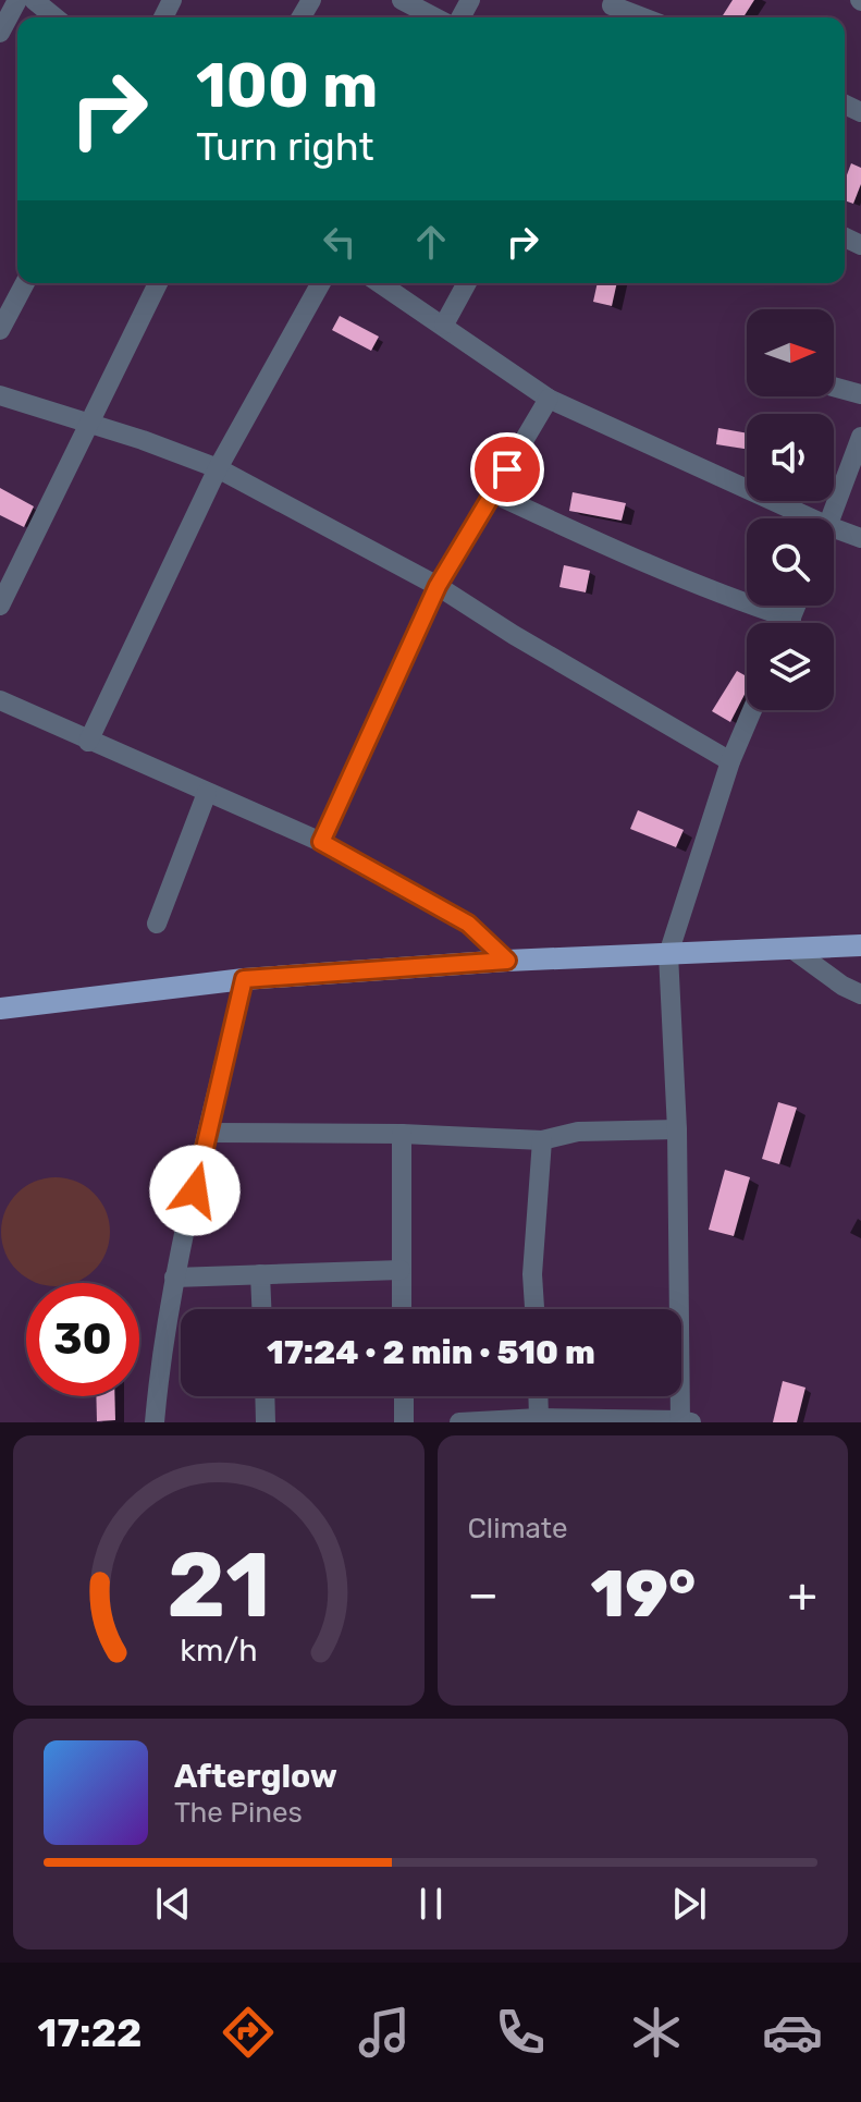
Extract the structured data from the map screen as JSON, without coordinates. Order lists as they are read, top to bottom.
{
  "north": "right",
  "page": {
    "turn": ["100 m", "Turn right"],
    "limit": "30",
    "trip": "17:24 · 2 min · 510 m",
    "tile": "Climate",
    "heat": ["−", "19°", "+"],
    "song": ["Afterglow", "The Pines"],
    "tabs": "17:22",
    "gauge": ["21", "km/h"]
  }
}
